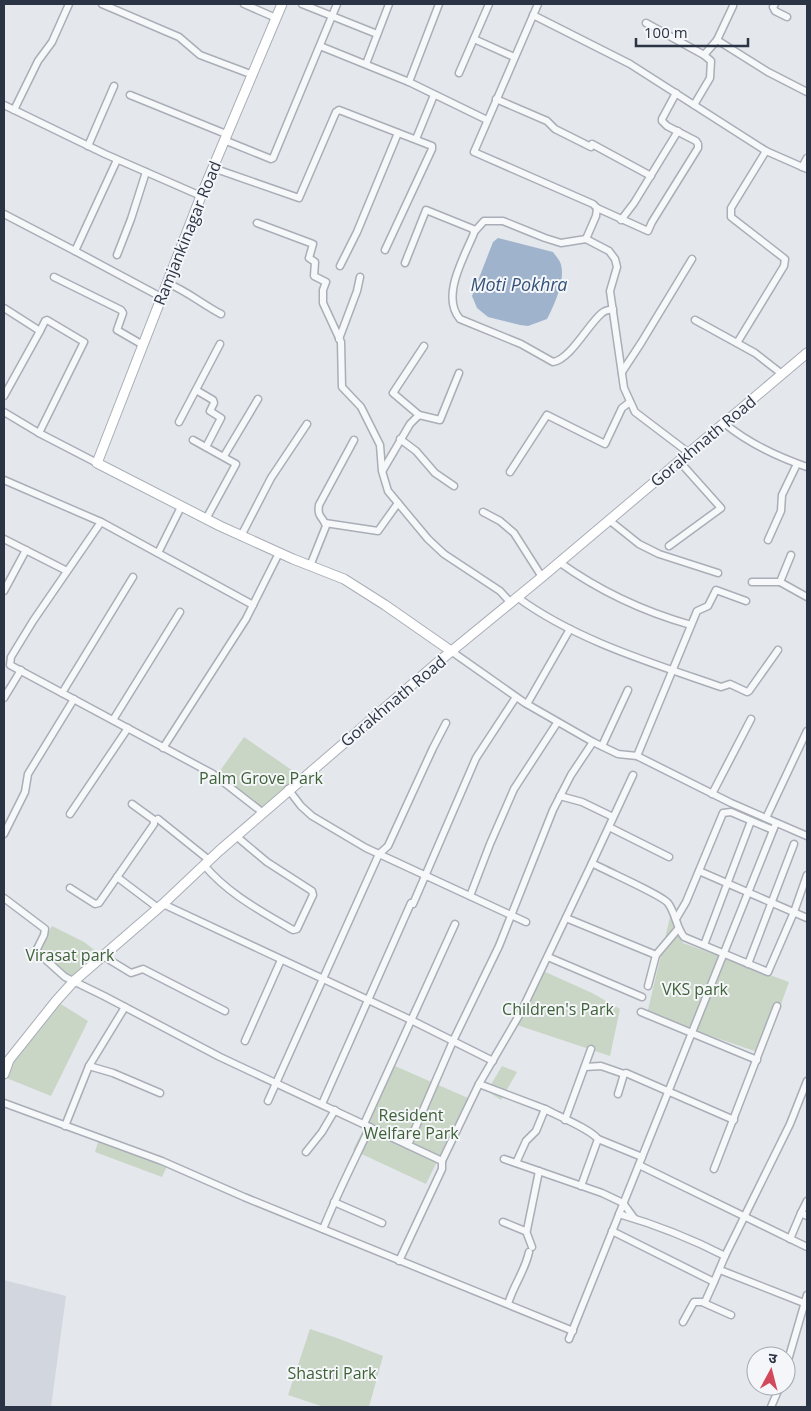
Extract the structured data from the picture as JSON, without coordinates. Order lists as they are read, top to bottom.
{
  "streets": {
    "main road": ["Ramjankinagar Road", "Gorakhnath Road"]
  },
  "water": ["Moti Pokhra"],
  "parks": [
    "Palm Grove Park",
    "Virasat park",
    "VKS park",
    "Children's Park",
    "Resident Welfare Park",
    "Shastri Park"
  ],
  "scale_bar": "100 m",
  "north": "top"
}
